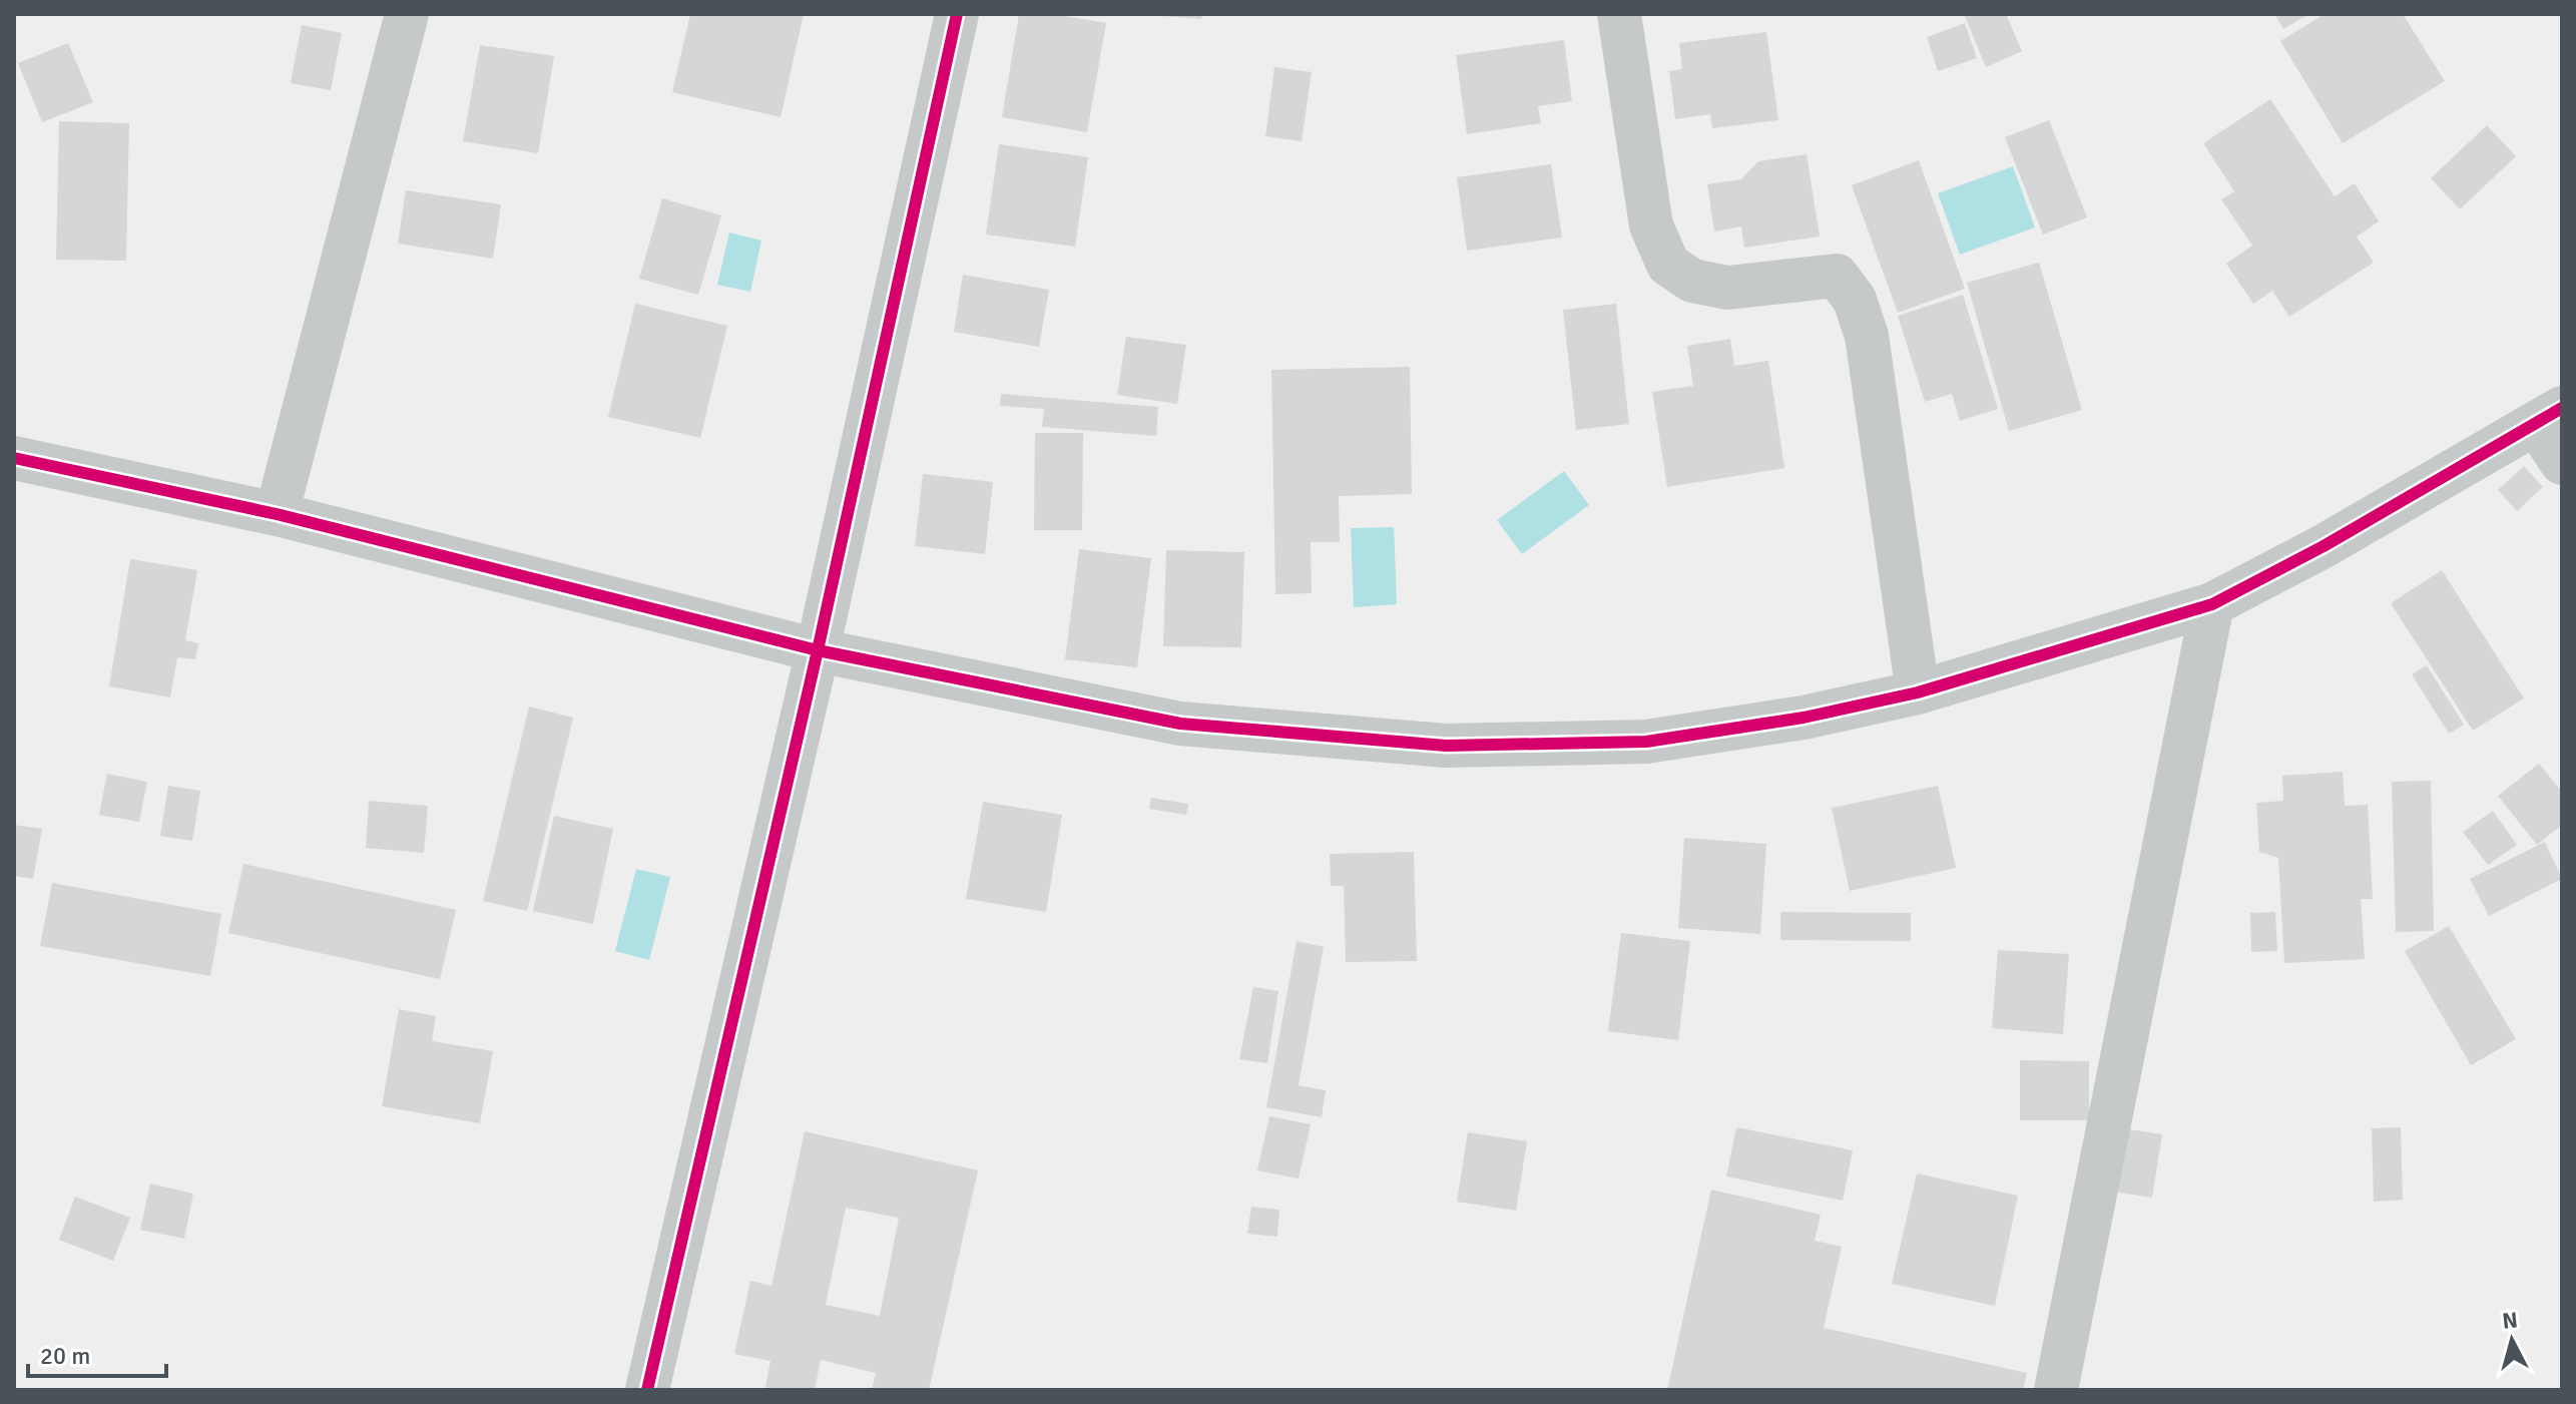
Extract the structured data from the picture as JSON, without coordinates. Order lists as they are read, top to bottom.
{
  "scale_bar": "20 m",
  "north": "top"
}
